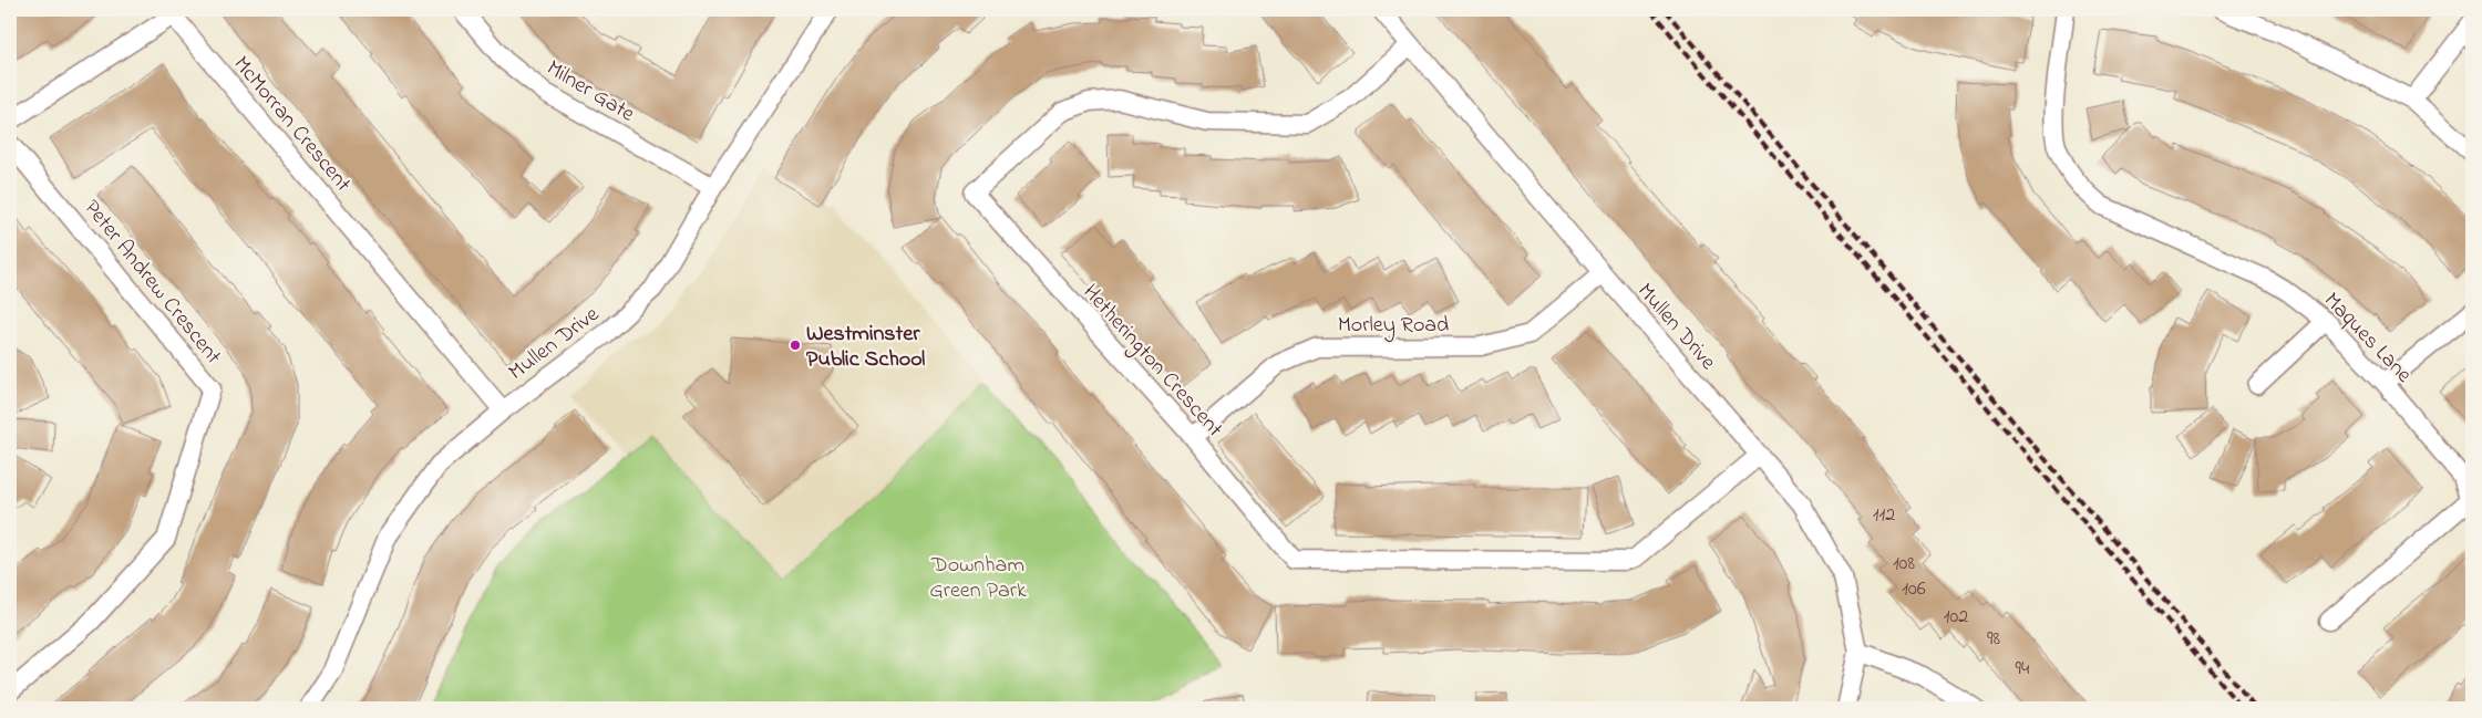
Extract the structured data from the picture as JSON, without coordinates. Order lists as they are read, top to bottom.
{
  "streets": {
    "street": [
      "Milner Gate",
      "McMorran Crescent",
      "Peter Andrew Crescent",
      "Morley Road",
      "Mullen Drive",
      "Maques Lane",
      "Hetherington Crescent"
    ]
  },
  "crossings": [
    ["Milner Gate", "Mullen Drive"],
    ["McMorran Crescent", "Mullen Drive"],
    ["Morley Road", "Mullen Drive"],
    ["Morley Road", "Hetherington Crescent"],
    ["Mullen Drive", "Hetherington Crescent"]
  ],
  "parks": ["Downham Green Park"],
  "places": ["Westminster Public School"],
  "house_numbers": [
    "112",
    "108",
    "106",
    "102",
    "98",
    "94"
  ]
}
